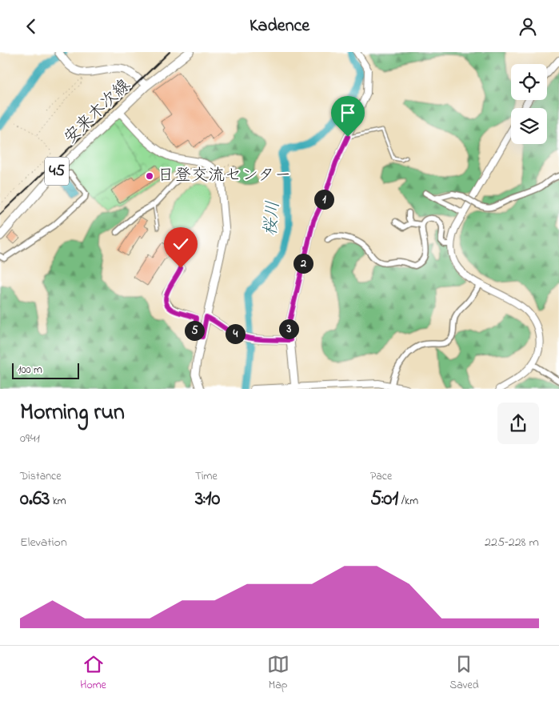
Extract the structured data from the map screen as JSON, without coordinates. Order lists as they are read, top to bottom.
{
  "streets": {
    "main road": ["安来木次線", "45"]
  },
  "water": ["桜川"],
  "places": ["日登交流センター"],
  "scale_bar": "100 m",
  "page": {
    "header": "Kadence",
    "pins": [
      "1",
      "2",
      "3",
      "5",
      "4"
    ],
    "scale": "100 m",
    "heading": ["Morning run", "09:41"],
    "stats": [
      ["Distance", "0.63 km"],
      ["Time", "3:10"],
      ["Pace", "5:01 /km"]
    ],
    "chart": ["Elevation", "225–228 m"],
    "tabs": ["Home", "Map", "Saved"]
  }
}
